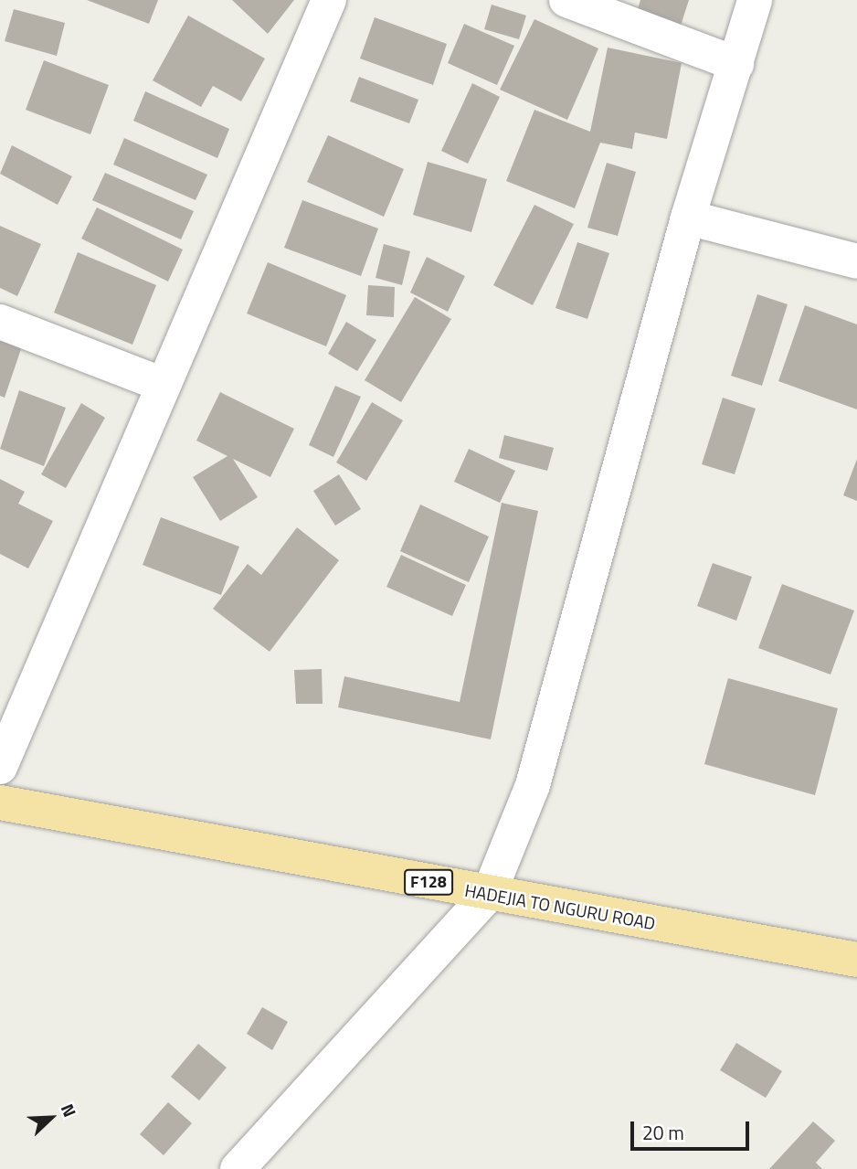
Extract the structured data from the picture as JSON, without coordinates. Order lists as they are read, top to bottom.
{
  "streets": {
    "main road": ["F128", "HADEJIA TO NGURU ROAD"]
  },
  "scale_bar": "20 m",
  "north": "top right"
}
